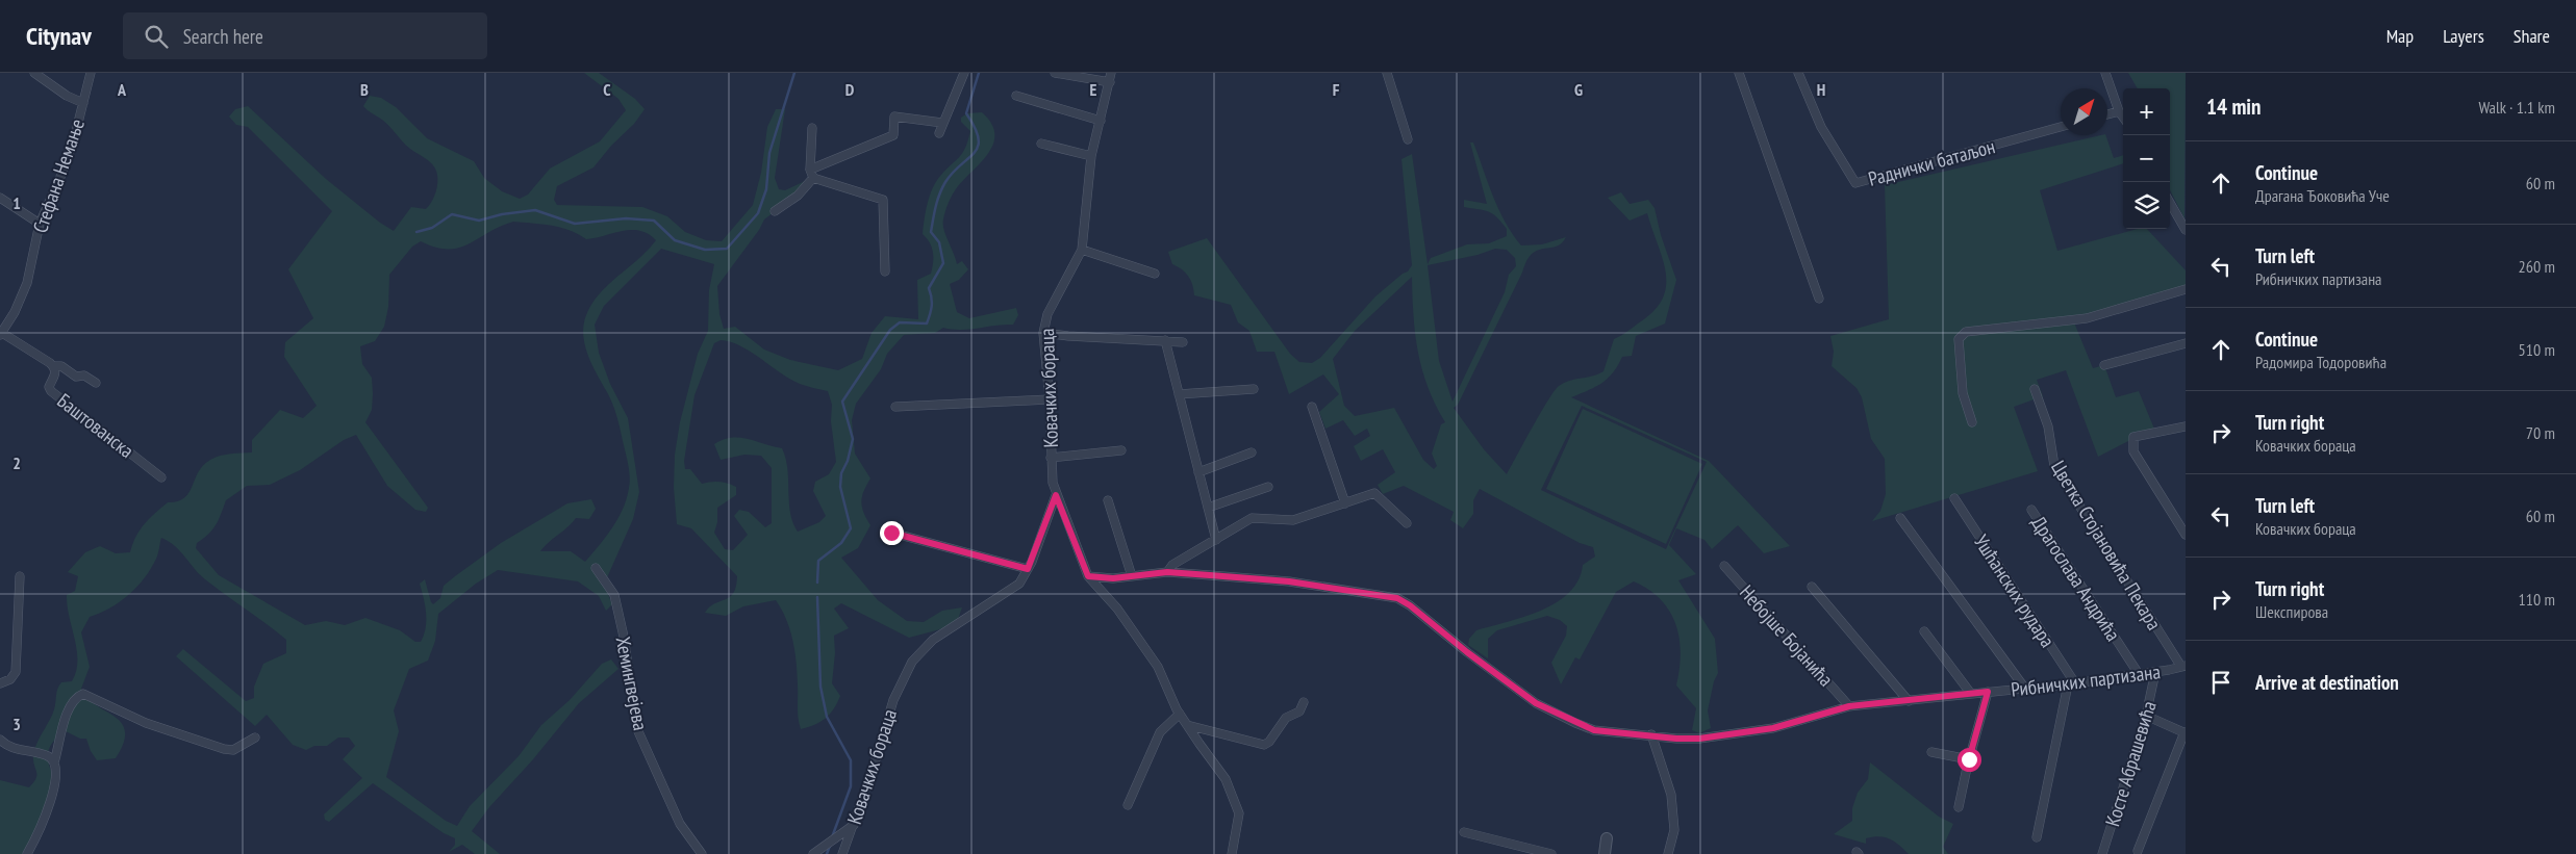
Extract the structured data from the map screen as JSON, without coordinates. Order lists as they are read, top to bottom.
{
  "streets": {
    "street": [
      "Раднички батаљон",
      "Стефана Немање",
      "Ковачких бораца",
      "Баштованска",
      "Цветка Стојановића Пекара",
      "Драгослава Андрића",
      "Ушћанских рудара",
      "Небојше Бојанића",
      "Рибничких партизана",
      "Хемингвејева",
      "Косте Абрашевића"
    ]
  },
  "crossings": [
    ["Стефана Немање", "Баштованска"],
    ["Ковачких бораца", "Рибничких партизана"],
    ["Цветка Стојановића Пекара", "Рибничких партизана"],
    ["Драгослава Андрића", "Рибничких партизана"],
    ["Ушћанских рудара", "Рибничких партизана"],
    ["Небојше Бојанића", "Рибничких партизана"],
    ["Рибничких партизана", "Косте Абрашевића"]
  ],
  "north": "top right",
  "page": {
    "header": "Citynav",
    "search": "Search here",
    "nav": ["Map", "Layers", "Share"],
    "heading": ["14 min", "Walk · 1.1 km"],
    "map_buttons": ["+", "−"],
    "list": [
      ["Continue", "Драгана Ђоковића Уче", "60 m"],
      ["Turn left", "Рибничких партизана", "260 m"],
      ["Continue", "Радомира Тодоровића", "510 m"],
      ["Turn right", "Ковачких бораца", "70 m"],
      ["Turn left", "Ковачких бораца", "60 m"],
      ["Turn right", "Шекспирова", "110 m"],
      "Arrive at destination"
    ]
  },
  "grid": {
    "columns": [
      "A",
      "B",
      "C",
      "D",
      "E",
      "F",
      "G",
      "H"
    ],
    "rows": ["1", "2", "3"]
  }
}
